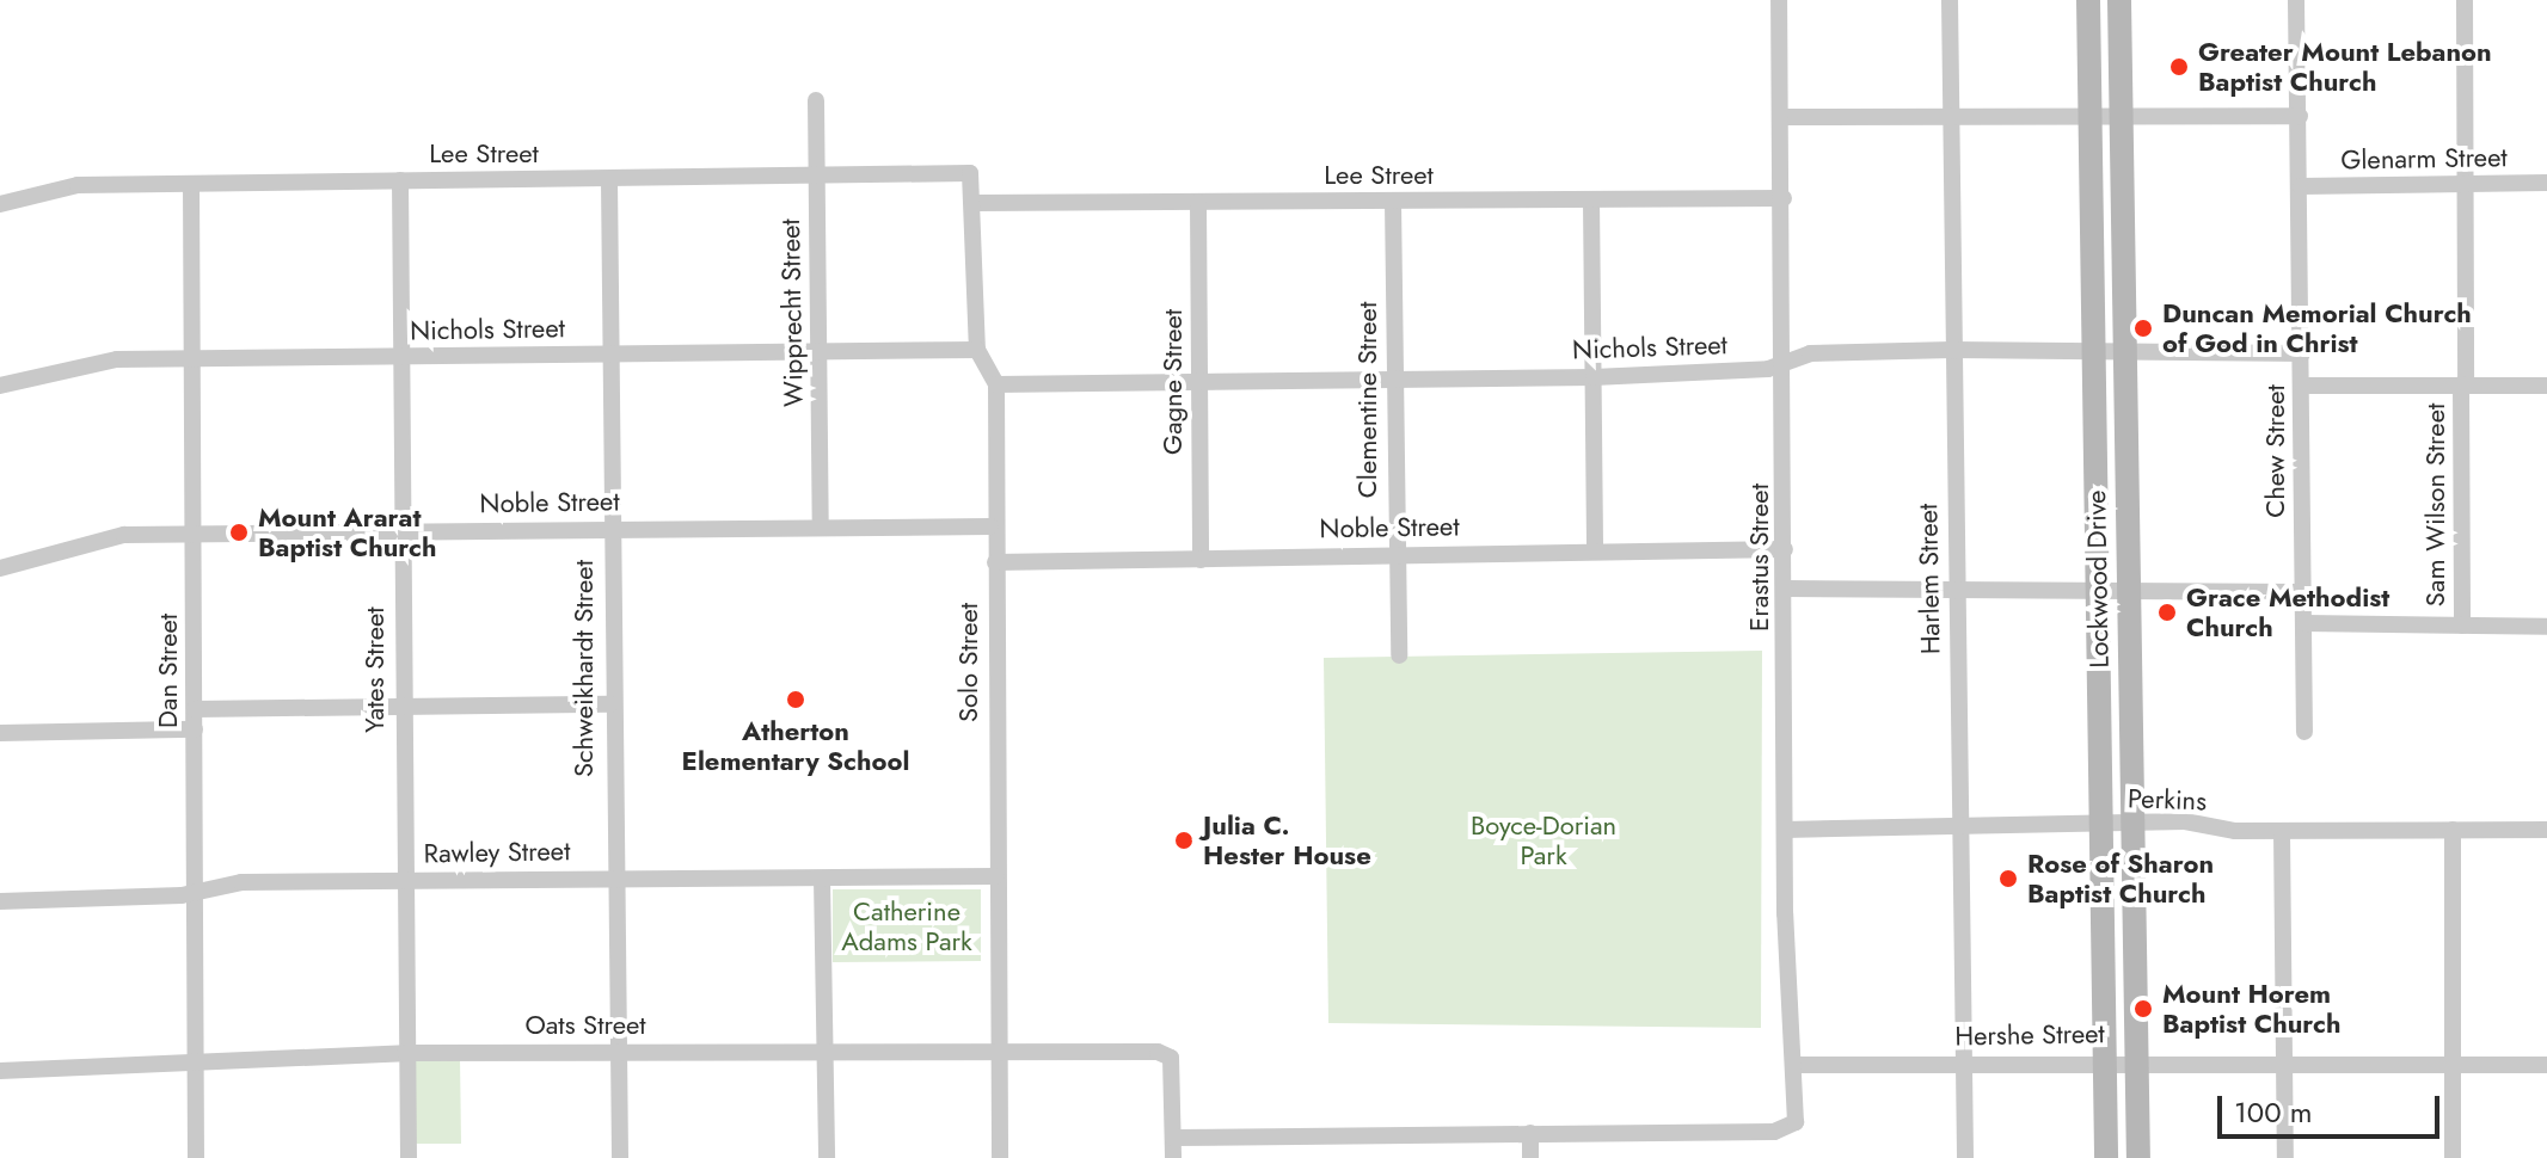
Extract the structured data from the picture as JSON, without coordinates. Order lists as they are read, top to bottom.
{
  "streets": {
    "main road": ["Lockwood Drive"],
    "street": [
      "Lee Street",
      "Glenarm Street",
      "Wipprecht Street",
      "Nichols Street",
      "Gagne Street",
      "Clementine Street",
      "Chew Street",
      "Noble Street",
      "Sam Wilson Street",
      "Erastus Street",
      "Harlem Street",
      "Solo Street",
      "Schweikhardt Street",
      "Yates Street",
      "Dan Street",
      "Perkins",
      "Rawley Street",
      "Oats Street",
      "Hershe Street"
    ]
  },
  "crossings": [
    ["Lee Street", "Wipprecht Street"],
    ["Lee Street", "Gagne Street"],
    ["Lee Street", "Clementine Street"],
    ["Lee Street", "Erastus Street"],
    ["Lee Street", "Schweikhardt Street"],
    ["Lee Street", "Yates Street"],
    ["Lee Street", "Dan Street"],
    ["Glenarm Street", "Chew Street"],
    ["Glenarm Street", "Sam Wilson Street"],
    ["Wipprecht Street", "Nichols Street"],
    ["Wipprecht Street", "Noble Street"],
    ["Nichols Street", "Gagne Street"],
    ["Nichols Street", "Clementine Street"],
    ["Nichols Street", "Chew Street"],
    ["Nichols Street", "Erastus Street"],
    ["Nichols Street", "Harlem Street"],
    ["Nichols Street", "Lockwood Drive"],
    ["Nichols Street", "Solo Street"],
    ["Nichols Street", "Schweikhardt Street"],
    ["Nichols Street", "Yates Street"],
    ["Nichols Street", "Dan Street"],
    ["Gagne Street", "Noble Street"],
    ["Clementine Street", "Noble Street"],
    ["Noble Street", "Erastus Street"],
    ["Noble Street", "Solo Street"],
    ["Noble Street", "Schweikhardt Street"],
    ["Noble Street", "Yates Street"],
    ["Noble Street", "Dan Street"],
    ["Erastus Street", "Perkins"],
    ["Erastus Street", "Hershe Street"],
    ["Harlem Street", "Perkins"],
    ["Harlem Street", "Hershe Street"],
    ["Lockwood Drive", "Perkins"],
    ["Lockwood Drive", "Hershe Street"],
    ["Solo Street", "Rawley Street"],
    ["Solo Street", "Oats Street"],
    ["Schweikhardt Street", "Rawley Street"],
    ["Schweikhardt Street", "Oats Street"],
    ["Yates Street", "Rawley Street"],
    ["Yates Street", "Oats Street"],
    ["Dan Street", "Rawley Street"],
    ["Dan Street", "Oats Street"]
  ],
  "parks": ["Boyce-Dorian Park", "Catherine Adams Park"],
  "places": [
    "Greater Mount Lebanon Baptist Church",
    "Duncan Memorial Church of God in Christ",
    "Mount Ararat Baptist Church",
    "Grace Methodist Church",
    "Atherton Elementary School",
    "Julia C. Hester House",
    "Rose of Sharon Baptist Church",
    "Mount Horem Baptist Church"
  ],
  "scale_bar": "100 m"
}
